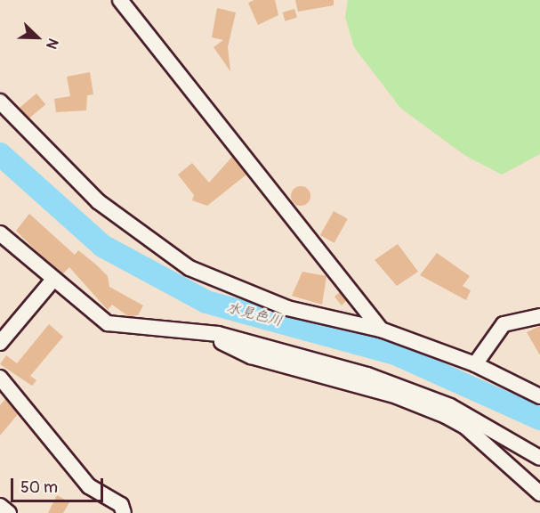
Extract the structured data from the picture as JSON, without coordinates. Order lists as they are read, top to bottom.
{
  "water": ["水見色川"],
  "scale_bar": "50 m",
  "north": "bottom right"
}
